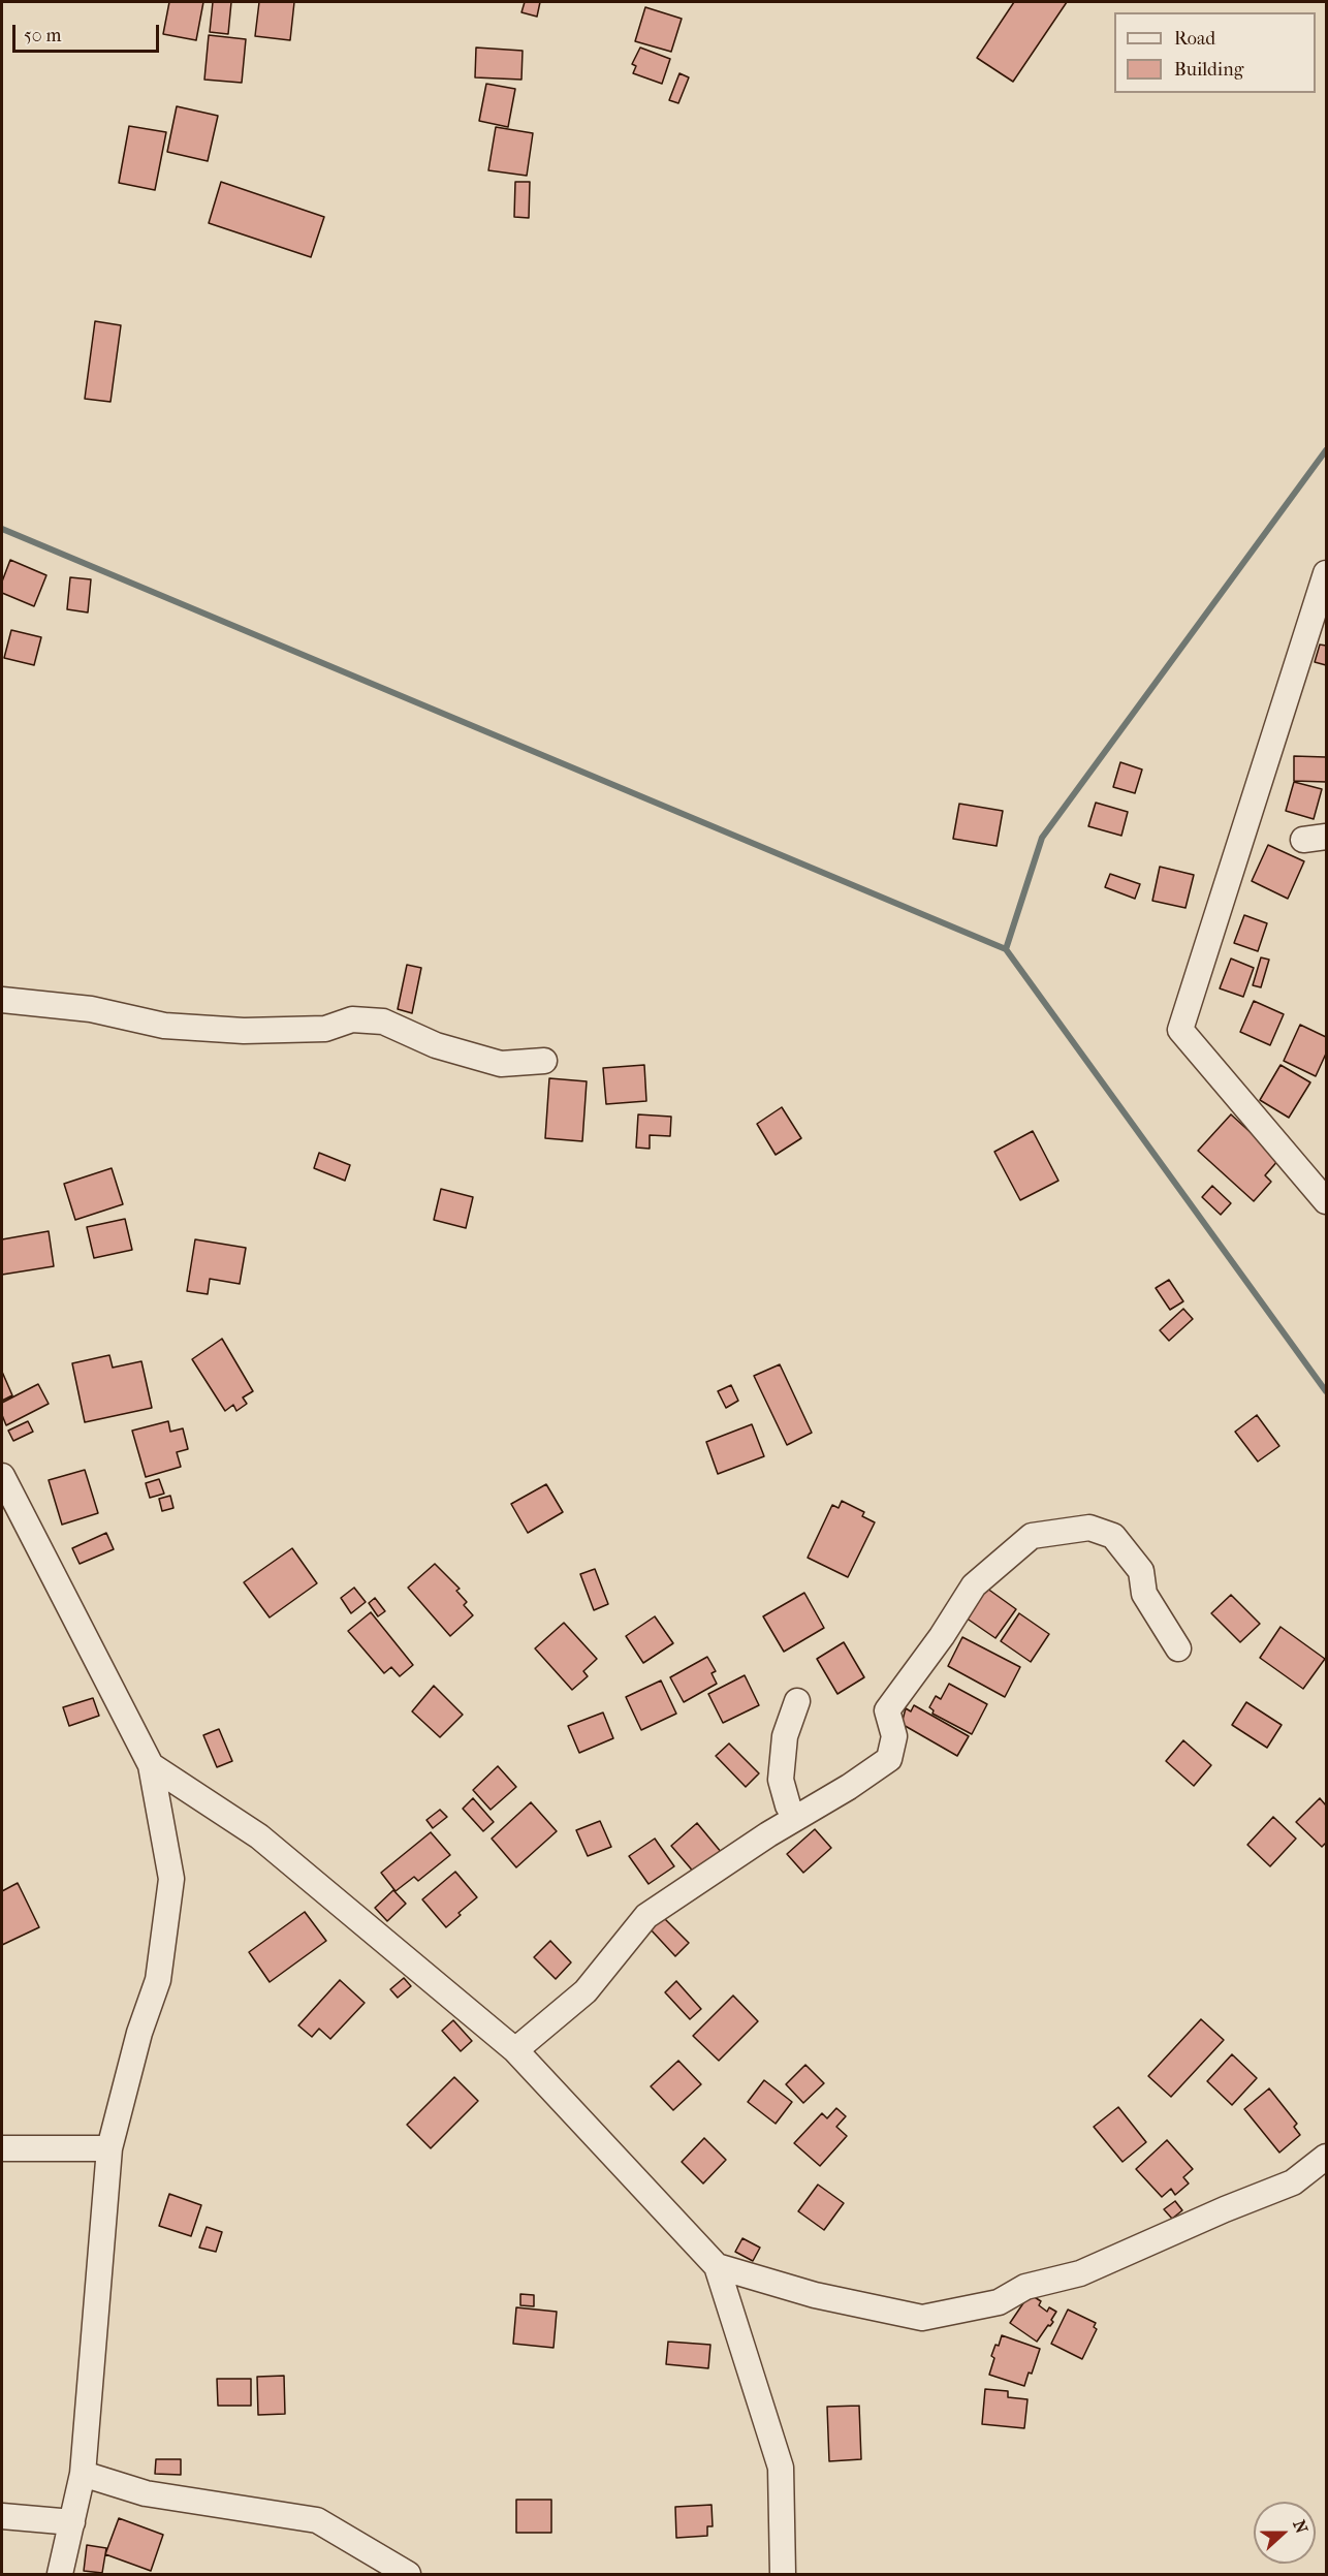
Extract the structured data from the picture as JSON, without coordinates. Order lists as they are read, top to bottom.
{
  "legend": ["Road", "Building"],
  "scale_bar": "50 m",
  "north": "right"
}
